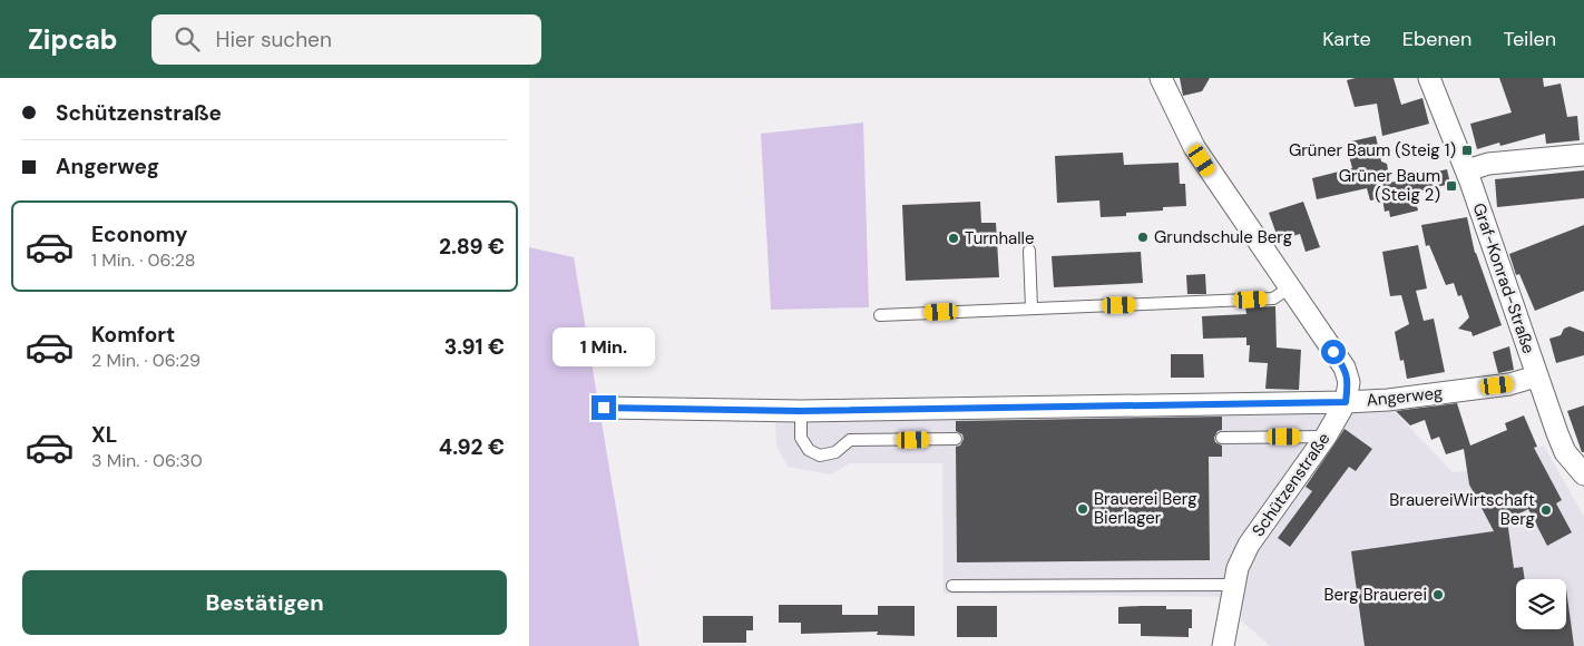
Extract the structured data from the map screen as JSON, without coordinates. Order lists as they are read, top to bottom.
{
  "streets": {
    "street": ["Graf-Konrad-Straße", "Angerweg", "Schützenstraße"]
  },
  "crossings": [
    ["Graf-Konrad-Straße", "Angerweg"],
    ["Angerweg", "Schützenstraße"]
  ],
  "places": {
    "transit": ["Grüner Baum (Steig 1)", "Grüner Baum (Steig 2)"],
    "other": [
      "Grundschule Berg",
      "Turnhalle",
      "Brauerei Berg Bierlager",
      "BrauereiWirtschaft Berg",
      "Berg Brauerei"
    ]
  },
  "page": {
    "header": "Zipcab",
    "search": "Hier suchen",
    "nav": ["Karte", "Ebenen", "Teilen"],
    "banner": ["Schützenstraße", "Angerweg"],
    "list": [
      {
        "name": "Economy",
        "note": "1 Min. · 06:28",
        "value": "2.89 €"
      },
      {
        "name": "Komfort",
        "note": "2 Min. · 06:29",
        "value": "3.91 €"
      },
      {
        "name": "XL",
        "note": "3 Min. · 06:30",
        "value": "4.92 €"
      }
    ],
    "bubble": "1 Min.",
    "buttons": "Bestätigen"
  }
}
